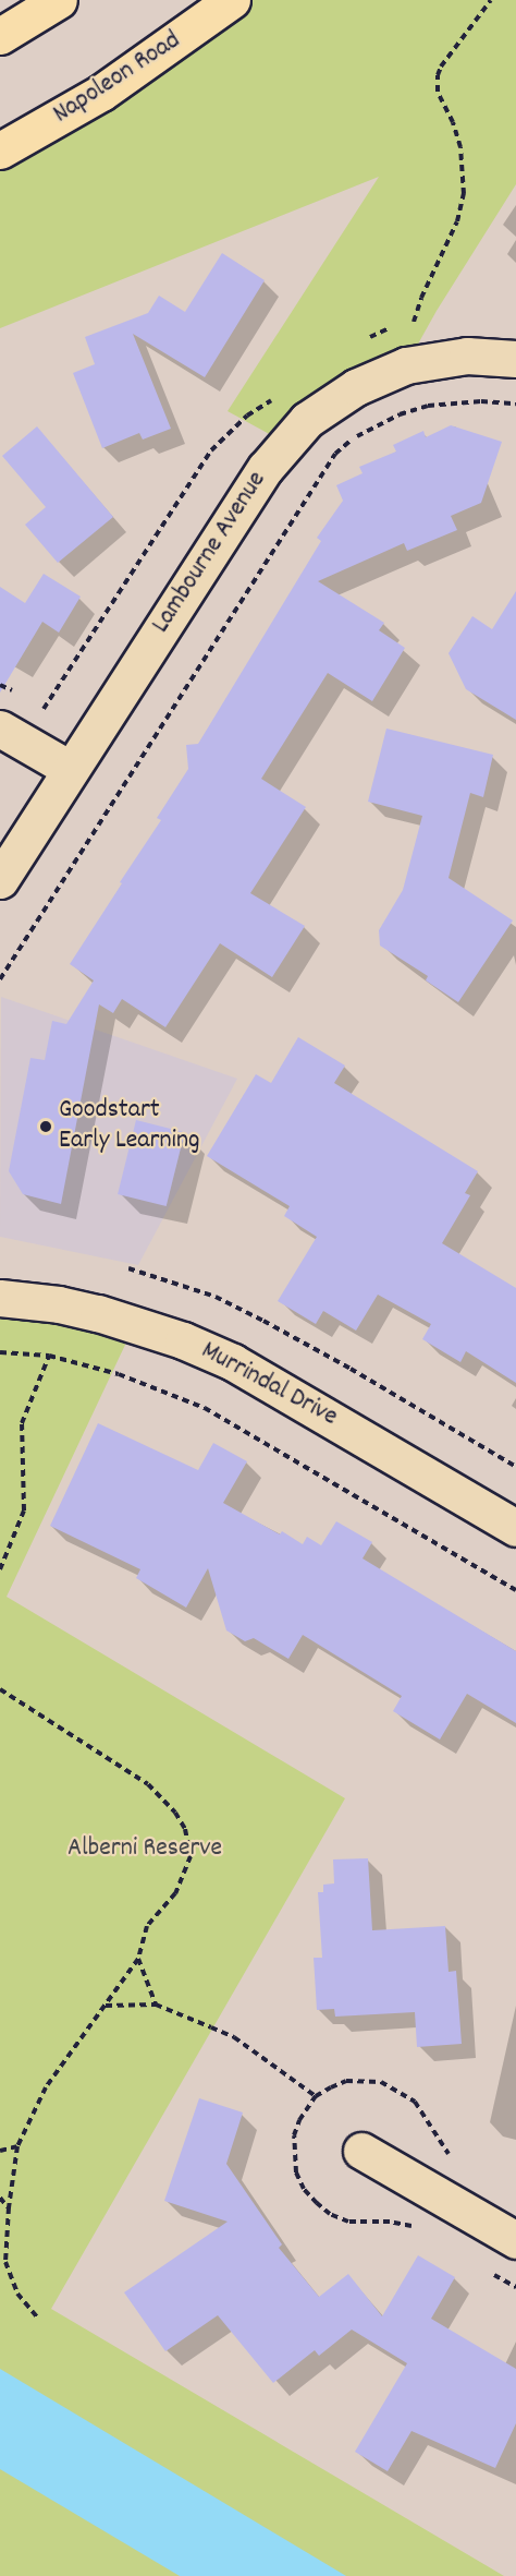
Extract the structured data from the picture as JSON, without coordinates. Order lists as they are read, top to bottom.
{
  "streets": {
    "main road": ["Napoleon Road"],
    "street": ["Lambourne Avenue", "Murrindal Drive"]
  },
  "parks": ["Alberni Reserve"],
  "places": ["Goodstart Early Learning"]
}
